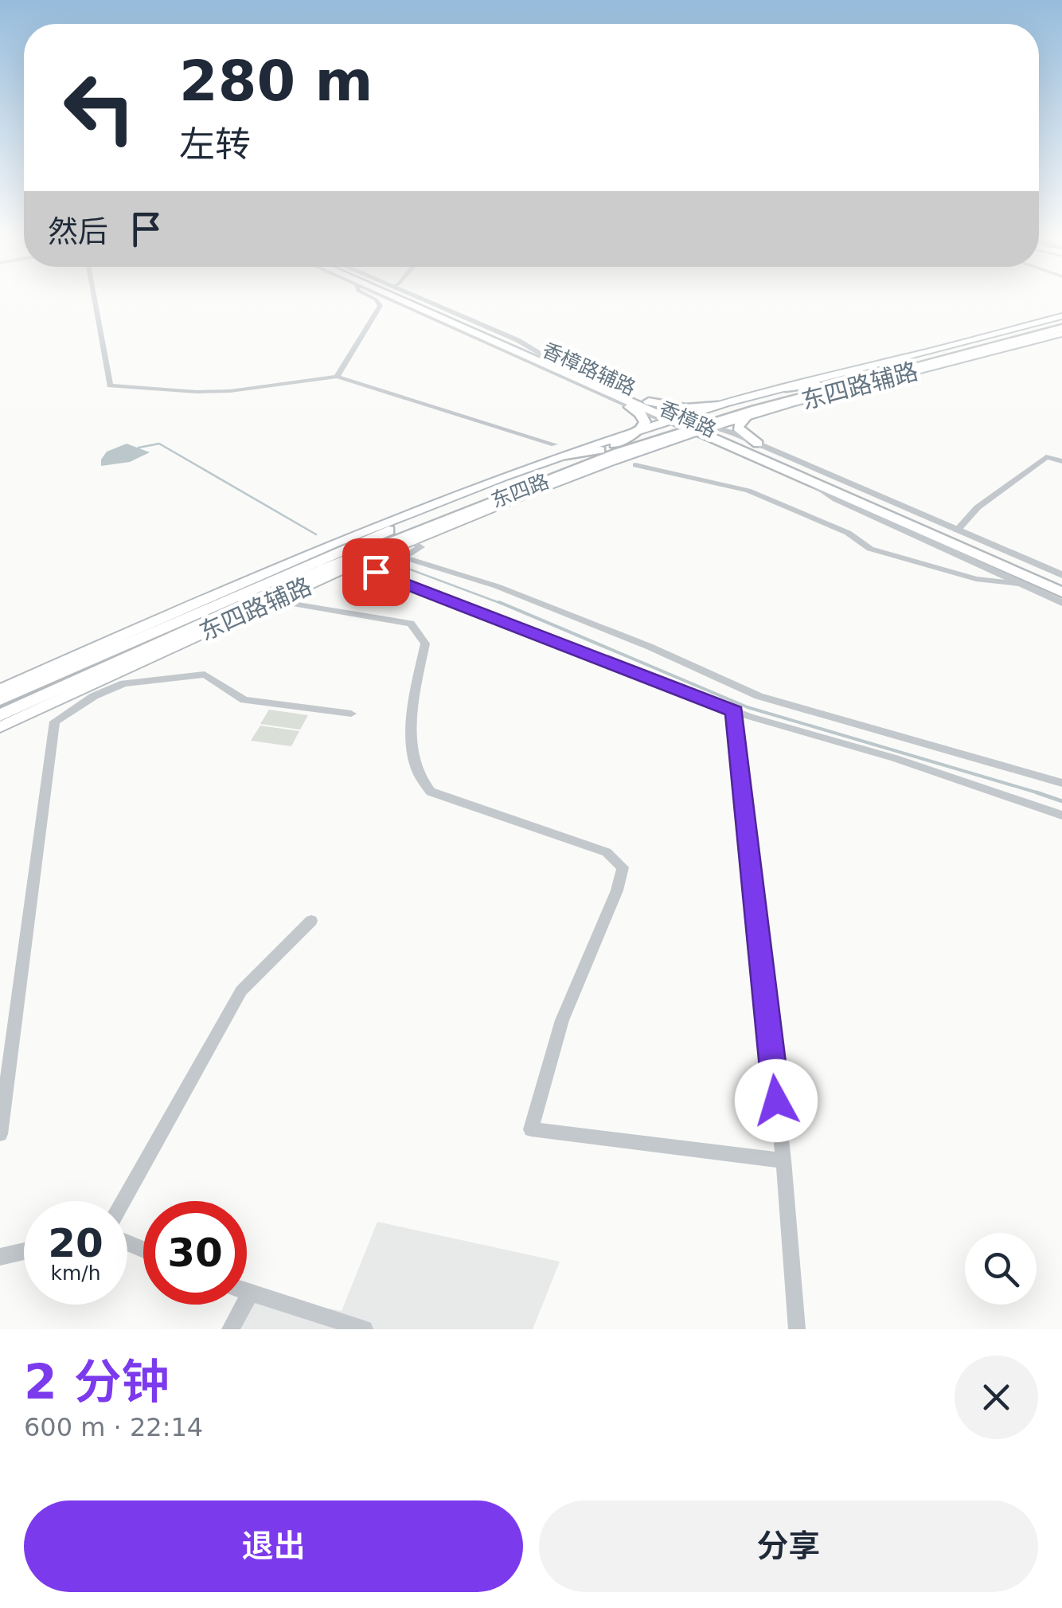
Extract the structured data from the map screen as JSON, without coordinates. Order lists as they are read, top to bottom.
{
  "streets": {
    "main road": ["东四路辅路", "香樟路", "东四路"],
    "street": ["香樟路辅路"]
  },
  "crossings": [
    ["香樟路辅路", "东四路辅路"],
    ["香樟路辅路", "香樟路"],
    ["香樟路辅路", "东四路"],
    ["东四路辅路", "香樟路"],
    ["东四路辅路", "东四路"],
    ["香樟路", "东四路"]
  ],
  "page": {
    "turn": ["280 m", "左转"],
    "then": "然后",
    "speed": "20 km/h",
    "limit": "30",
    "heading": ["2 分钟", "600 m · 22:14"],
    "buttons": ["退出", "分享"]
  }
}
